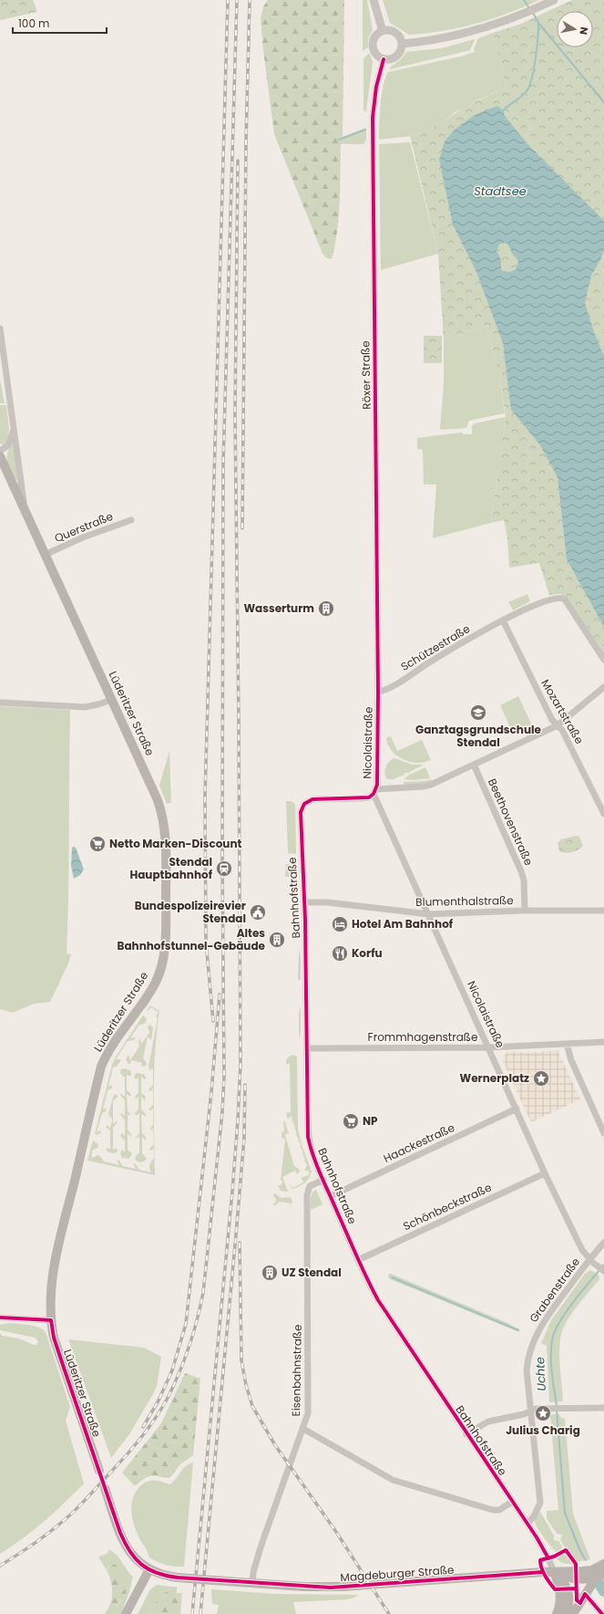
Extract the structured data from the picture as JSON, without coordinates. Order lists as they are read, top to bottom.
{
  "streets": {
    "main road": ["Lüderitzer Straße", "Magdeburger Straße"],
    "street": [
      "Röxer Straße",
      "Querstraße",
      "Schützestraße",
      "Mozartstraße",
      "Nicolaistraße",
      "Beethovenstraße",
      "Bahnhofstraße",
      "Blumenthalstraße",
      "Frommhagenstraße",
      "Haackestraße",
      "Schönbeckstraße",
      "Grabenstraße",
      "Eisenbahnstraße"
    ]
  },
  "crossings": [
    ["Röxer Straße", "Schützestraße"],
    ["Röxer Straße", "Nicolaistraße"],
    ["Querstraße", "Lüderitzer Straße"],
    ["Schützestraße", "Mozartstraße"],
    ["Schützestraße", "Nicolaistraße"],
    ["Nicolaistraße", "Bahnhofstraße"],
    ["Nicolaistraße", "Blumenthalstraße"],
    ["Nicolaistraße", "Frommhagenstraße"],
    ["Nicolaistraße", "Haackestraße"],
    ["Nicolaistraße", "Schönbeckstraße"],
    ["Nicolaistraße", "Grabenstraße"],
    ["Beethovenstraße", "Blumenthalstraße"],
    ["Bahnhofstraße", "Blumenthalstraße"],
    ["Bahnhofstraße", "Frommhagenstraße"],
    ["Bahnhofstraße", "Haackestraße"],
    ["Bahnhofstraße", "Schönbeckstraße"],
    ["Bahnhofstraße", "Grabenstraße"],
    ["Bahnhofstraße", "Eisenbahnstraße"],
    ["Bahnhofstraße", "Magdeburger Straße"],
    ["Eisenbahnstraße", "Magdeburger Straße"]
  ],
  "water": ["Stadtsee", "Uchte"],
  "places": {
    "building": ["Wasserturm", "Altes Bahnhofstunnel-Gebäude", "UZ Stendal"],
    "school or university": ["Ganztagsgrundschule Stendal"],
    "supermarket": ["Netto Marken-Discount", "NP"],
    "station": ["Stendal Hauptbahnhof"],
    "public building": ["Bundespolizeirevier Stendal"],
    "hotel": ["Hotel Am Bahnhof"],
    "restaurant": ["Korfu"],
    "place": ["Wernerplatz", "Julius Charig"]
  },
  "scale_bar": "100 m",
  "north": "right"
}
